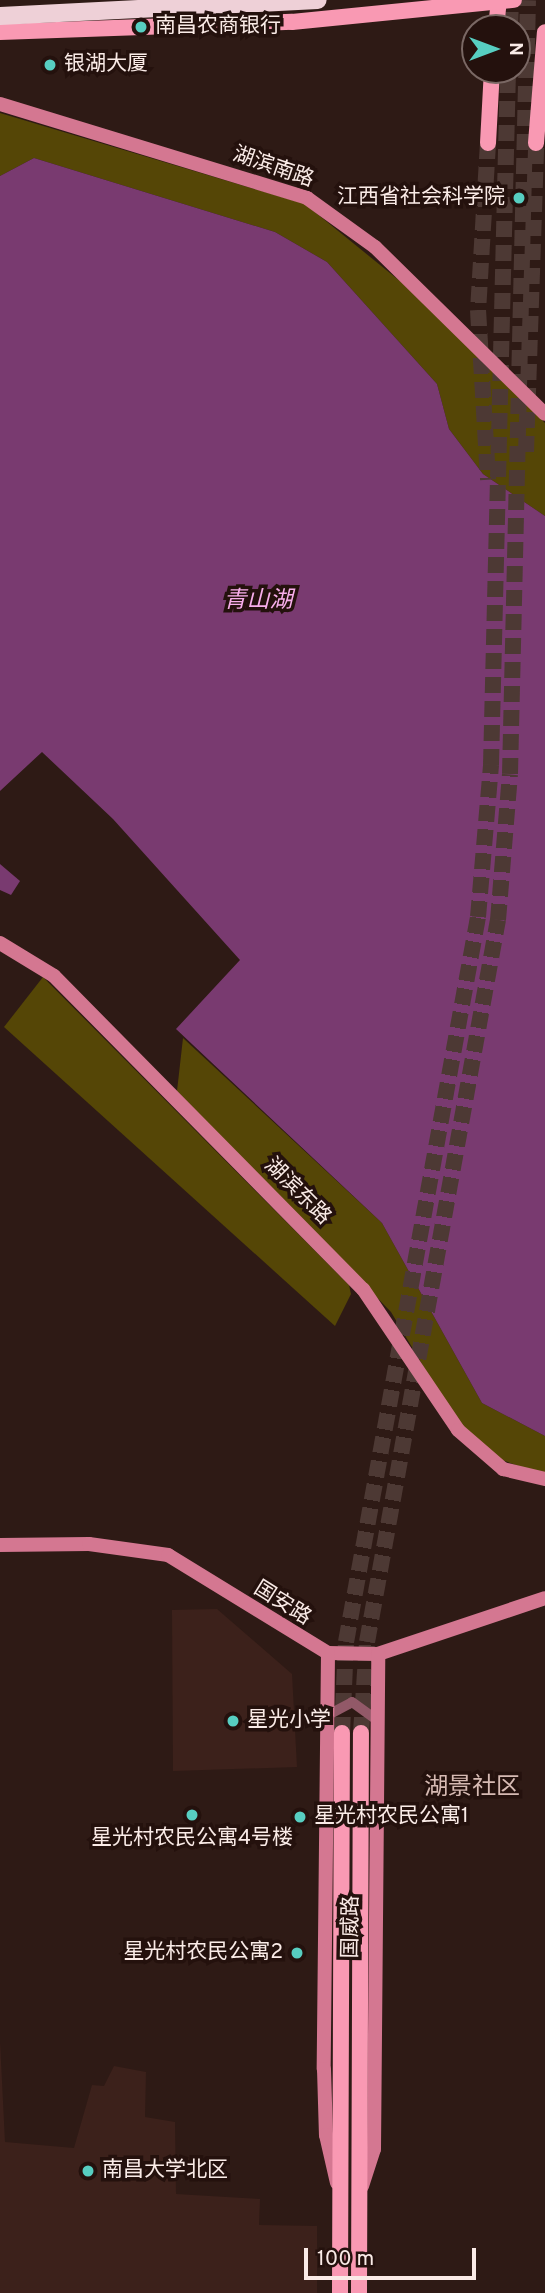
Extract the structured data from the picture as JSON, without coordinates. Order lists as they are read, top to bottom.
{
  "streets": {
    "main road": ["国威路"],
    "street": ["湖滨南路", "湖滨东路", "国安路"]
  },
  "crossings": [
    ["国安路", "国威路"]
  ],
  "districts": ["湖景社区"],
  "water": ["青山湖"],
  "places": [
    "南昌农商银行",
    "银湖大厦",
    "江西省社会科学院",
    "星光小学",
    "星光村农民公寓4号楼",
    "星光村农民公寓1",
    "星光村农民公寓2",
    "南昌大学北区"
  ],
  "scale_bar": "100 m",
  "north": "right"
}
